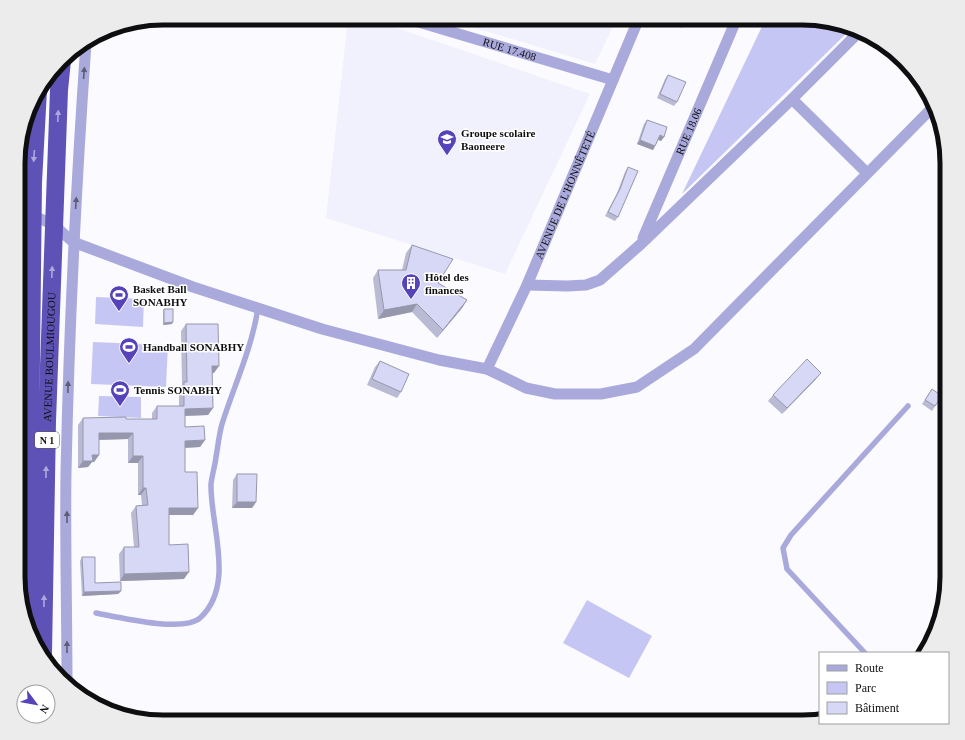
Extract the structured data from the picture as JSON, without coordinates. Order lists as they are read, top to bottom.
{
  "streets": {
    "highway": ["AVENUE BOULMIOUGOU", "N 1"],
    "street": ["RUE 17.408", "RUE 18.06", "AVENUE DE L'HONNÊTETÉ"]
  },
  "crossings": [
    ["RUE 17.408", "AVENUE DE L'HONNÊTETÉ"]
  ],
  "places": {
    "school or university": ["Groupe scolaire Baoneere"],
    "building": ["Hôtel des finances"],
    "sports": ["Basket Ball SONABHY", "Handball SONABHY", "Tennis SONABHY"]
  },
  "legend": ["Route", "Parc", "Bâtiment"],
  "north": "bottom right"
}
